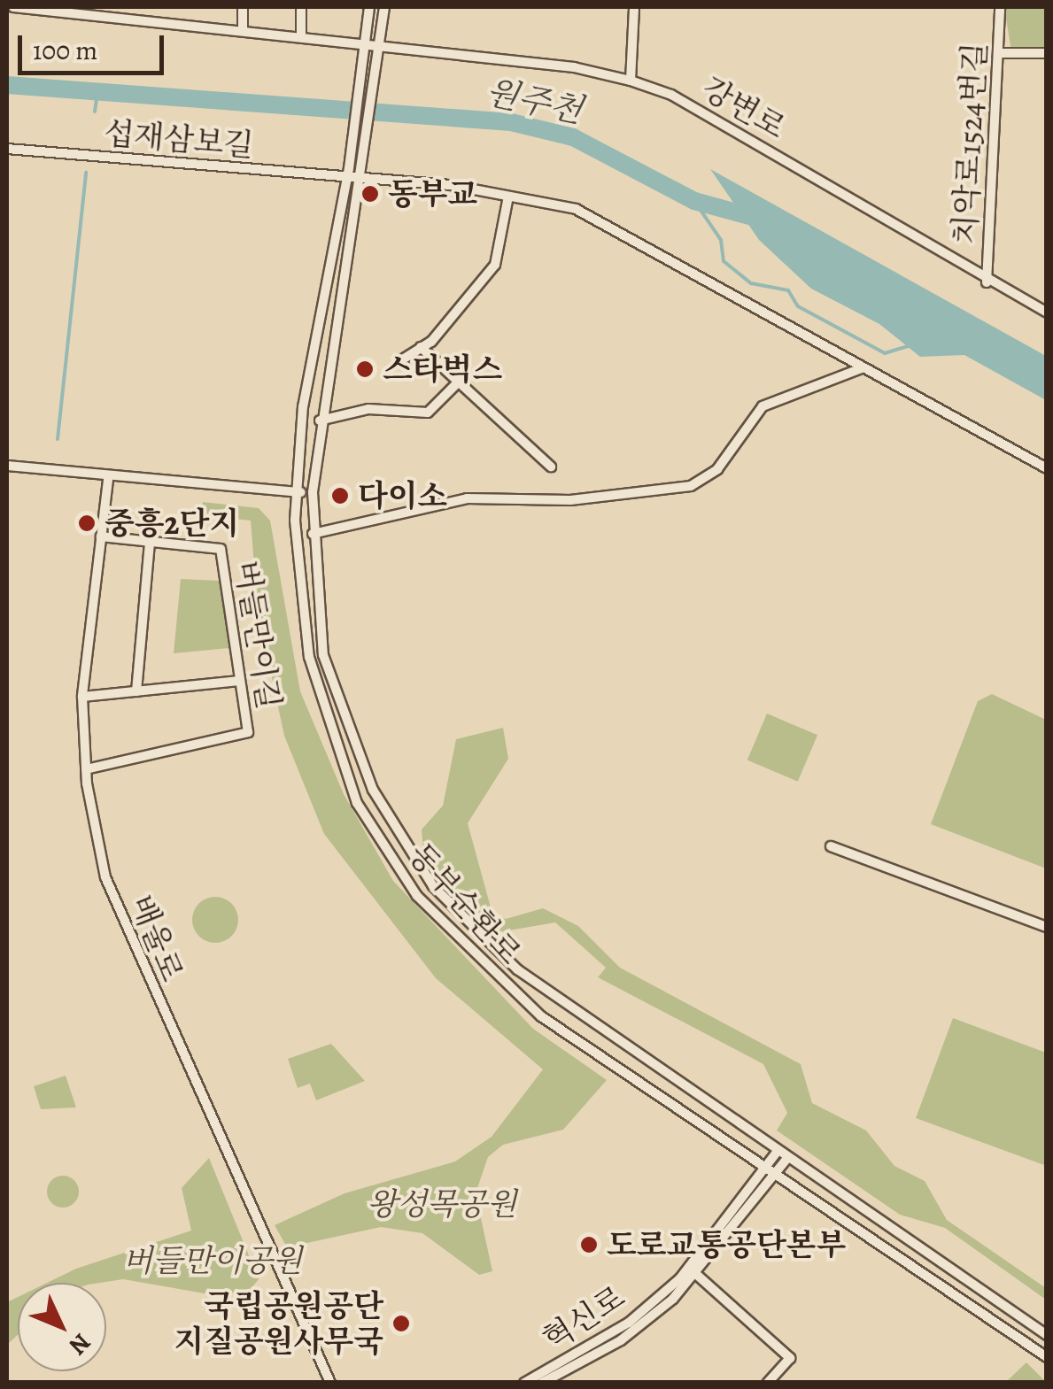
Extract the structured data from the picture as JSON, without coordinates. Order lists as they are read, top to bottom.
{
  "streets": {
    "street": [
      "강변로",
      "섭재삼보길",
      "치악로1524번길",
      "버들만이길",
      "동부순환로",
      "배울로",
      "혁신로"
    ]
  },
  "crossings": [
    ["강변로", "치악로1524번길"],
    ["강변로", "동부순환로"],
    ["섭재삼보길", "동부순환로"],
    ["버들만이길", "배울로"],
    ["동부순환로", "혁신로"]
  ],
  "water": ["원주천"],
  "parks": ["왕성목공원", "버들만이공원"],
  "places": [
    "동부교",
    "스타벅스",
    "다이소",
    "중흥2단지",
    "도로교통공단본부",
    "국립공원공단 지질공원사무국"
  ],
  "scale_bar": "100 m",
  "north": "bottom right"
}
